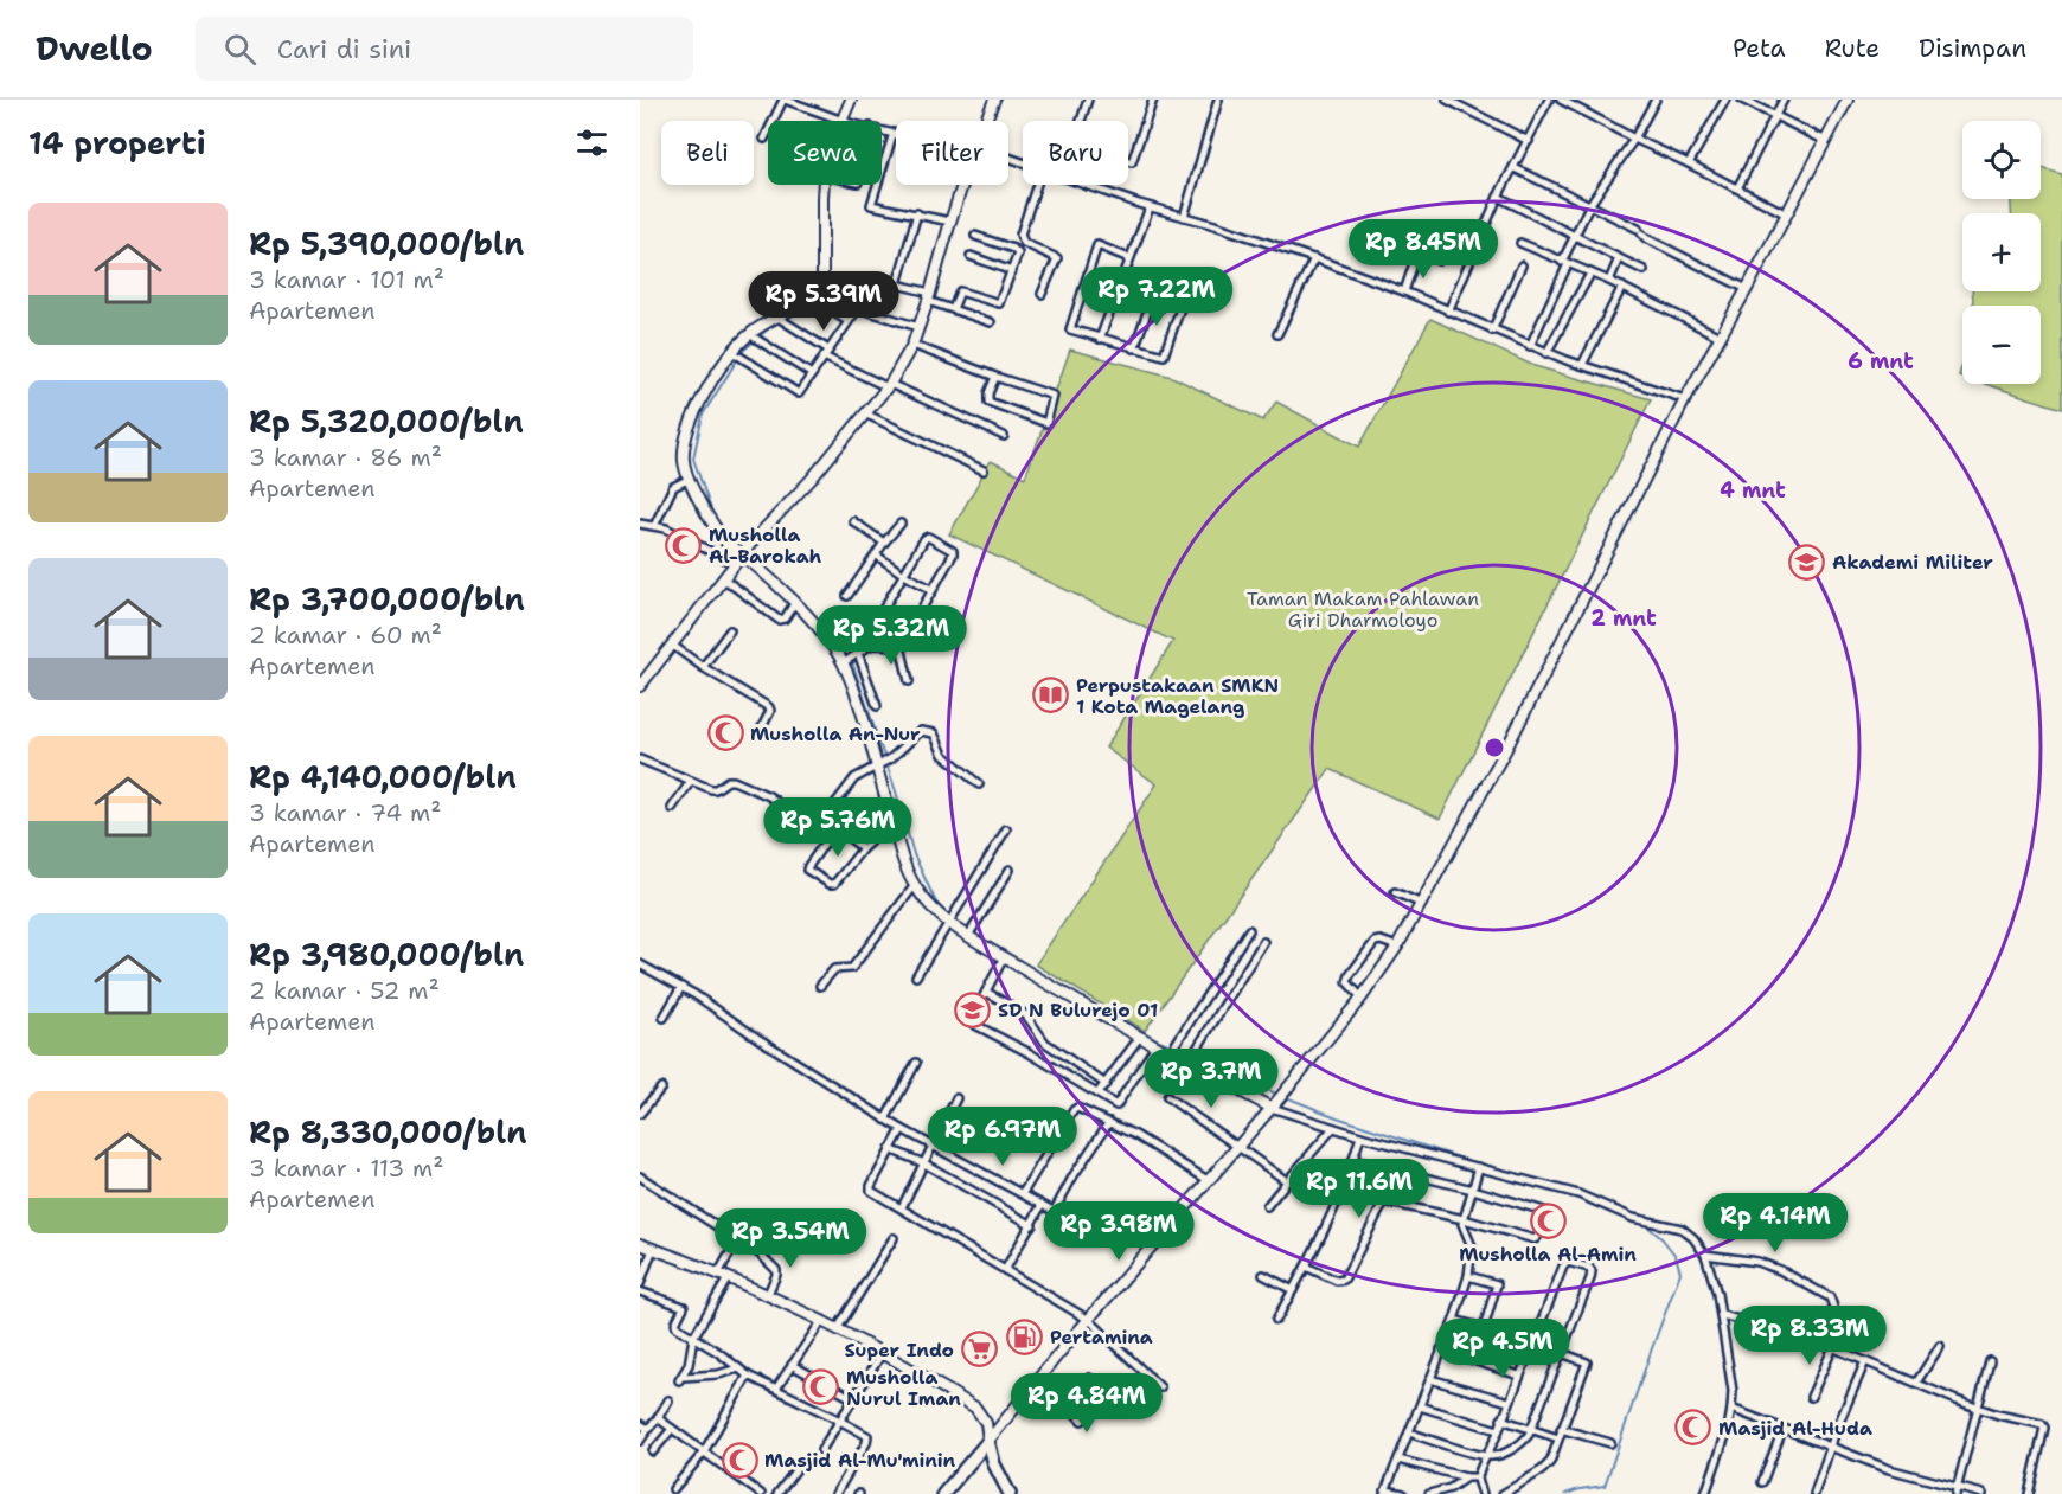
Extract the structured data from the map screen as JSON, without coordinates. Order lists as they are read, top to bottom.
{
  "parks": ["Taman Makam Pahlawan Giri Dharmoloyo"],
  "places": {
    "mosque": [
      "Musholla Al-Barokah",
      "Musholla An-Nur",
      "Musholla Al-Amin",
      "Musholla Nurul Iman",
      "Masjid Al-Huda",
      "Masjid Al-Mu'minin"
    ],
    "school or university": ["Akademi Militer", "SD N Bulurejo 01"],
    "library": ["Perpustakaan SMKN 1 Kota Magelang"],
    "fuel station": ["Pertamina"],
    "supermarket": ["Super Indo"]
  },
  "page": {
    "header": "Dwello",
    "search": "Cari di sini",
    "nav": ["Peta", "Rute", "Disimpan"],
    "heading": "14 properti",
    "map_buttons": ["+", "−"],
    "chip": [
      "Beli",
      "Sewa",
      "Filter",
      "Baru"
    ],
    "list": [
      {
        "name": "Rp 5,390,000/bln",
        "note": "3 kamar · 101 m² · Apartemen"
      },
      {
        "name": "Rp 5,320,000/bln",
        "note": "3 kamar · 86 m² · Apartemen"
      },
      {
        "name": "Rp 3,700,000/bln",
        "note": "2 kamar · 60 m² · Apartemen"
      },
      {
        "name": "Rp 4,140,000/bln",
        "note": "3 kamar · 74 m² · Apartemen"
      },
      {
        "name": "Rp 3,980,000/bln",
        "note": "2 kamar · 52 m² · Apartemen"
      },
      {
        "name": "Rp 8,330,000/bln",
        "note": "3 kamar · 113 m² · Apartemen"
      }
    ],
    "price": [
      "Rp 8.45M",
      "Rp 7.22M",
      "Rp 5.39M",
      "Rp 5.32M",
      "Rp 5.76M",
      "Rp 3.7M",
      "Rp 6.97M",
      "Rp 11.6M",
      "Rp 4.14M",
      "Rp 3.98M",
      "Rp 3.54M",
      "Rp 8.33M",
      "Rp 4.5M",
      "Rp 4.84M"
    ]
  },
  "rings": ["6 mnt", "4 mnt", "2 mnt"]
}
